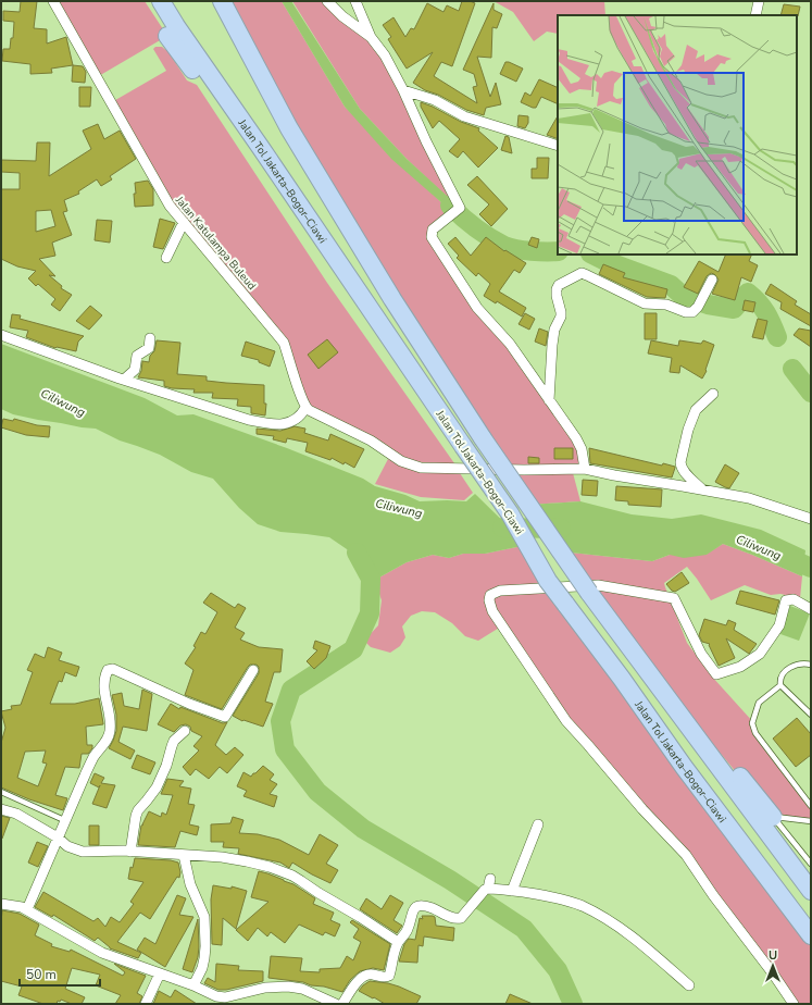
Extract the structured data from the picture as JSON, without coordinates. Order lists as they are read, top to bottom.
{
  "streets": {
    "highway": ["Jalan Tol Jakarta–Bogor–Ciawi"],
    "street": ["Jalan Katulampa Buleud"]
  },
  "water": ["Ciliwung"],
  "scale_bar": "50 m",
  "north": "top"
}
